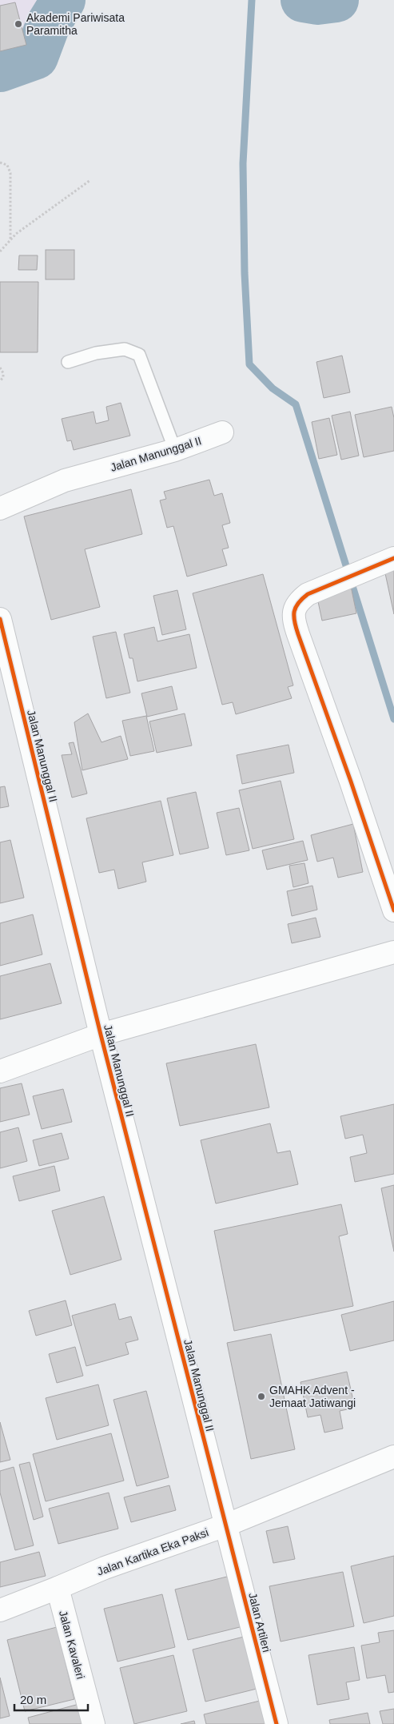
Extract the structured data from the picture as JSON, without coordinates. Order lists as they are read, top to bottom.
{
  "streets": {
    "street": [
      "Jalan Manunggal II",
      "Jalan Kartika Eka Paksi",
      "Jalan Artileri",
      "Jalan Kavaleri"
    ]
  },
  "crossings": [
    ["Jalan Manunggal II", "Jalan Kartika Eka Paksi"],
    ["Jalan Manunggal II", "Jalan Artileri"],
    ["Jalan Kartika Eka Paksi", "Jalan Artileri"],
    ["Jalan Kartika Eka Paksi", "Jalan Kavaleri"]
  ],
  "places": ["Akademi Pariwisata Paramitha", "GMAHK Advent - Jemaat Jatiwangi"],
  "scale_bar": "20 m"
}
